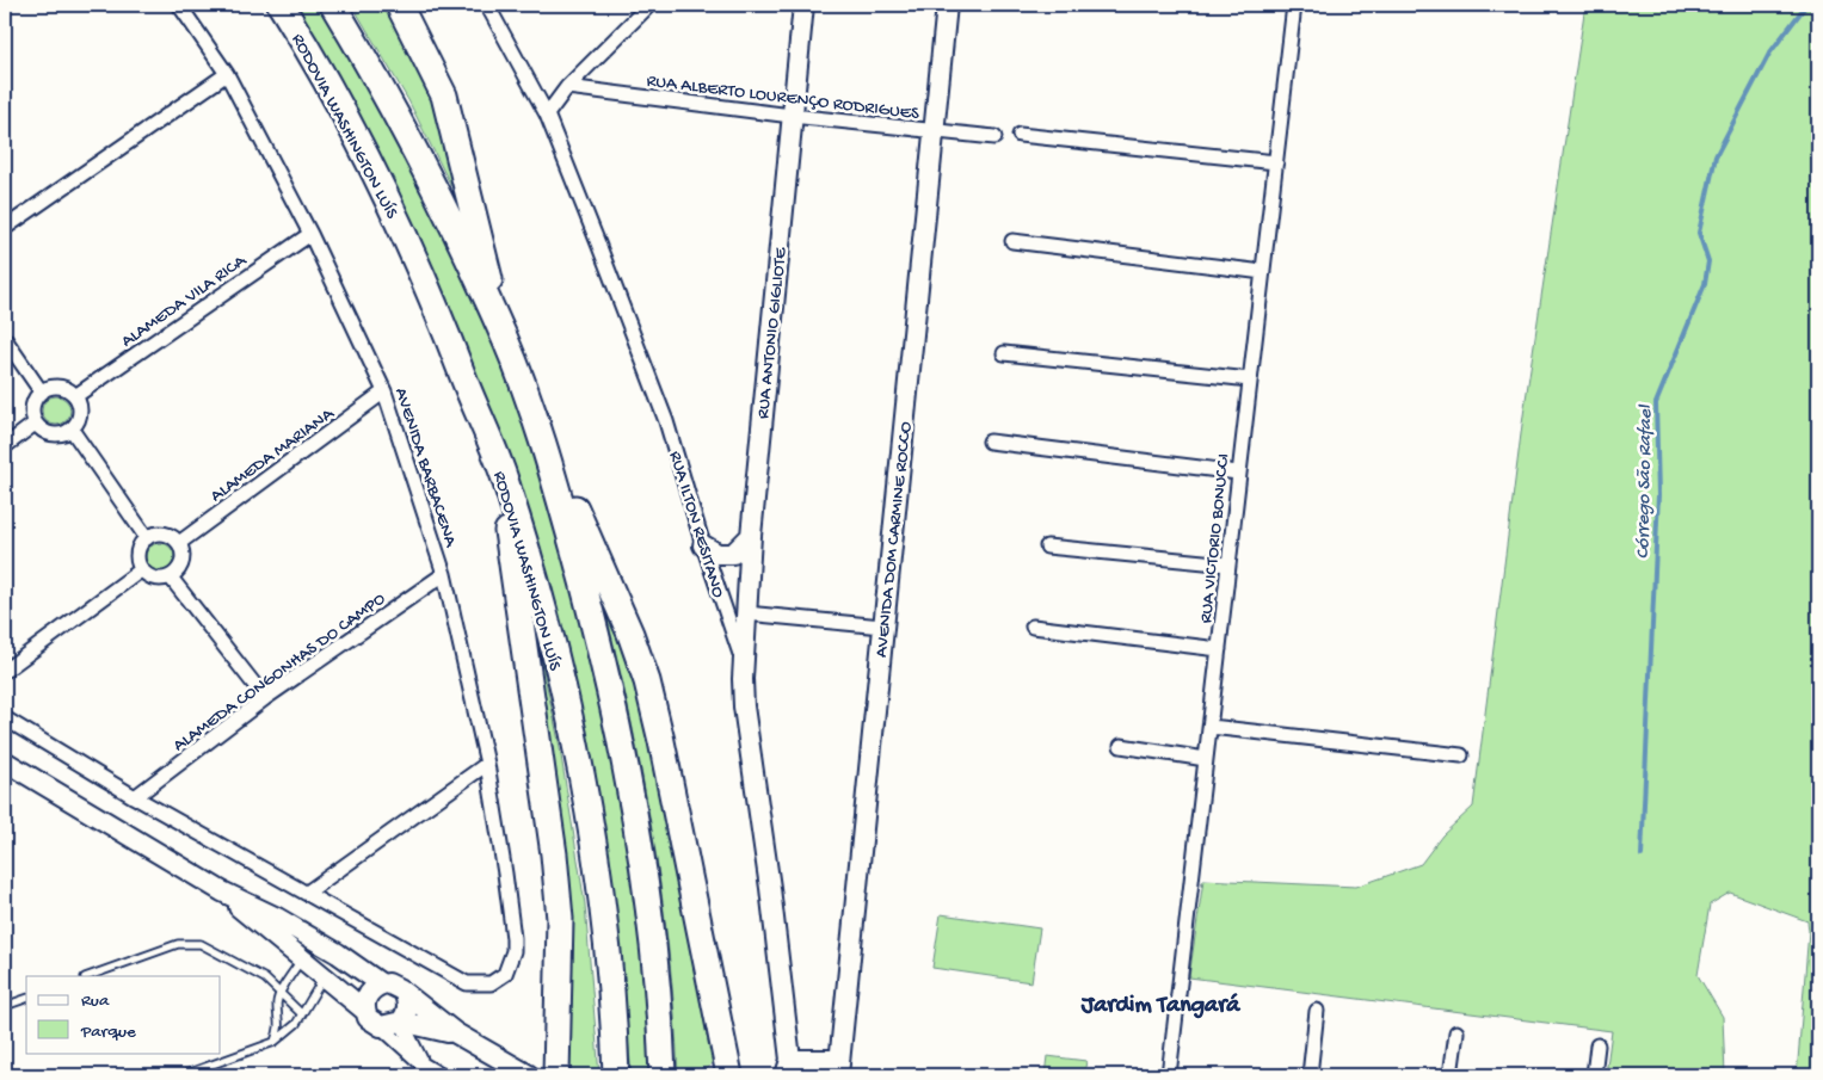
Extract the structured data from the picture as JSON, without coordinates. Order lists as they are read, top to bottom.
{
  "streets": {
    "highway": ["RODOVIA WASHINGTON LUÍS"],
    "street": [
      "RUA ALBERTO LOURENÇO RODRIGUES",
      "ALAMEDA VILA RICA",
      "RUA ANTONIO GIGLIOTE",
      "ALAMEDA MARIANA",
      "AVENIDA BARBACENA",
      "RUA ILTON RESITANO",
      "RUA VICTORIO BONUCCI",
      "AVENIDA DOM CARMINE ROCCO",
      "ALAMEDA CONGONHAS DO CAMPO"
    ]
  },
  "crossings": [
    ["RUA ALBERTO LOURENÇO RODRIGUES", "RUA ANTONIO GIGLIOTE"],
    ["RUA ALBERTO LOURENÇO RODRIGUES", "AVENIDA DOM CARMINE ROCCO"],
    ["ALAMEDA VILA RICA", "AVENIDA BARBACENA"],
    ["RUA ANTONIO GIGLIOTE", "RUA ILTON RESITANO"],
    ["ALAMEDA MARIANA", "AVENIDA BARBACENA"],
    ["AVENIDA BARBACENA", "ALAMEDA CONGONHAS DO CAMPO"]
  ],
  "districts": ["Jardim Tangará"],
  "water": ["Córrego São Rafael"],
  "legend": ["Rua", "Parque"]
}
